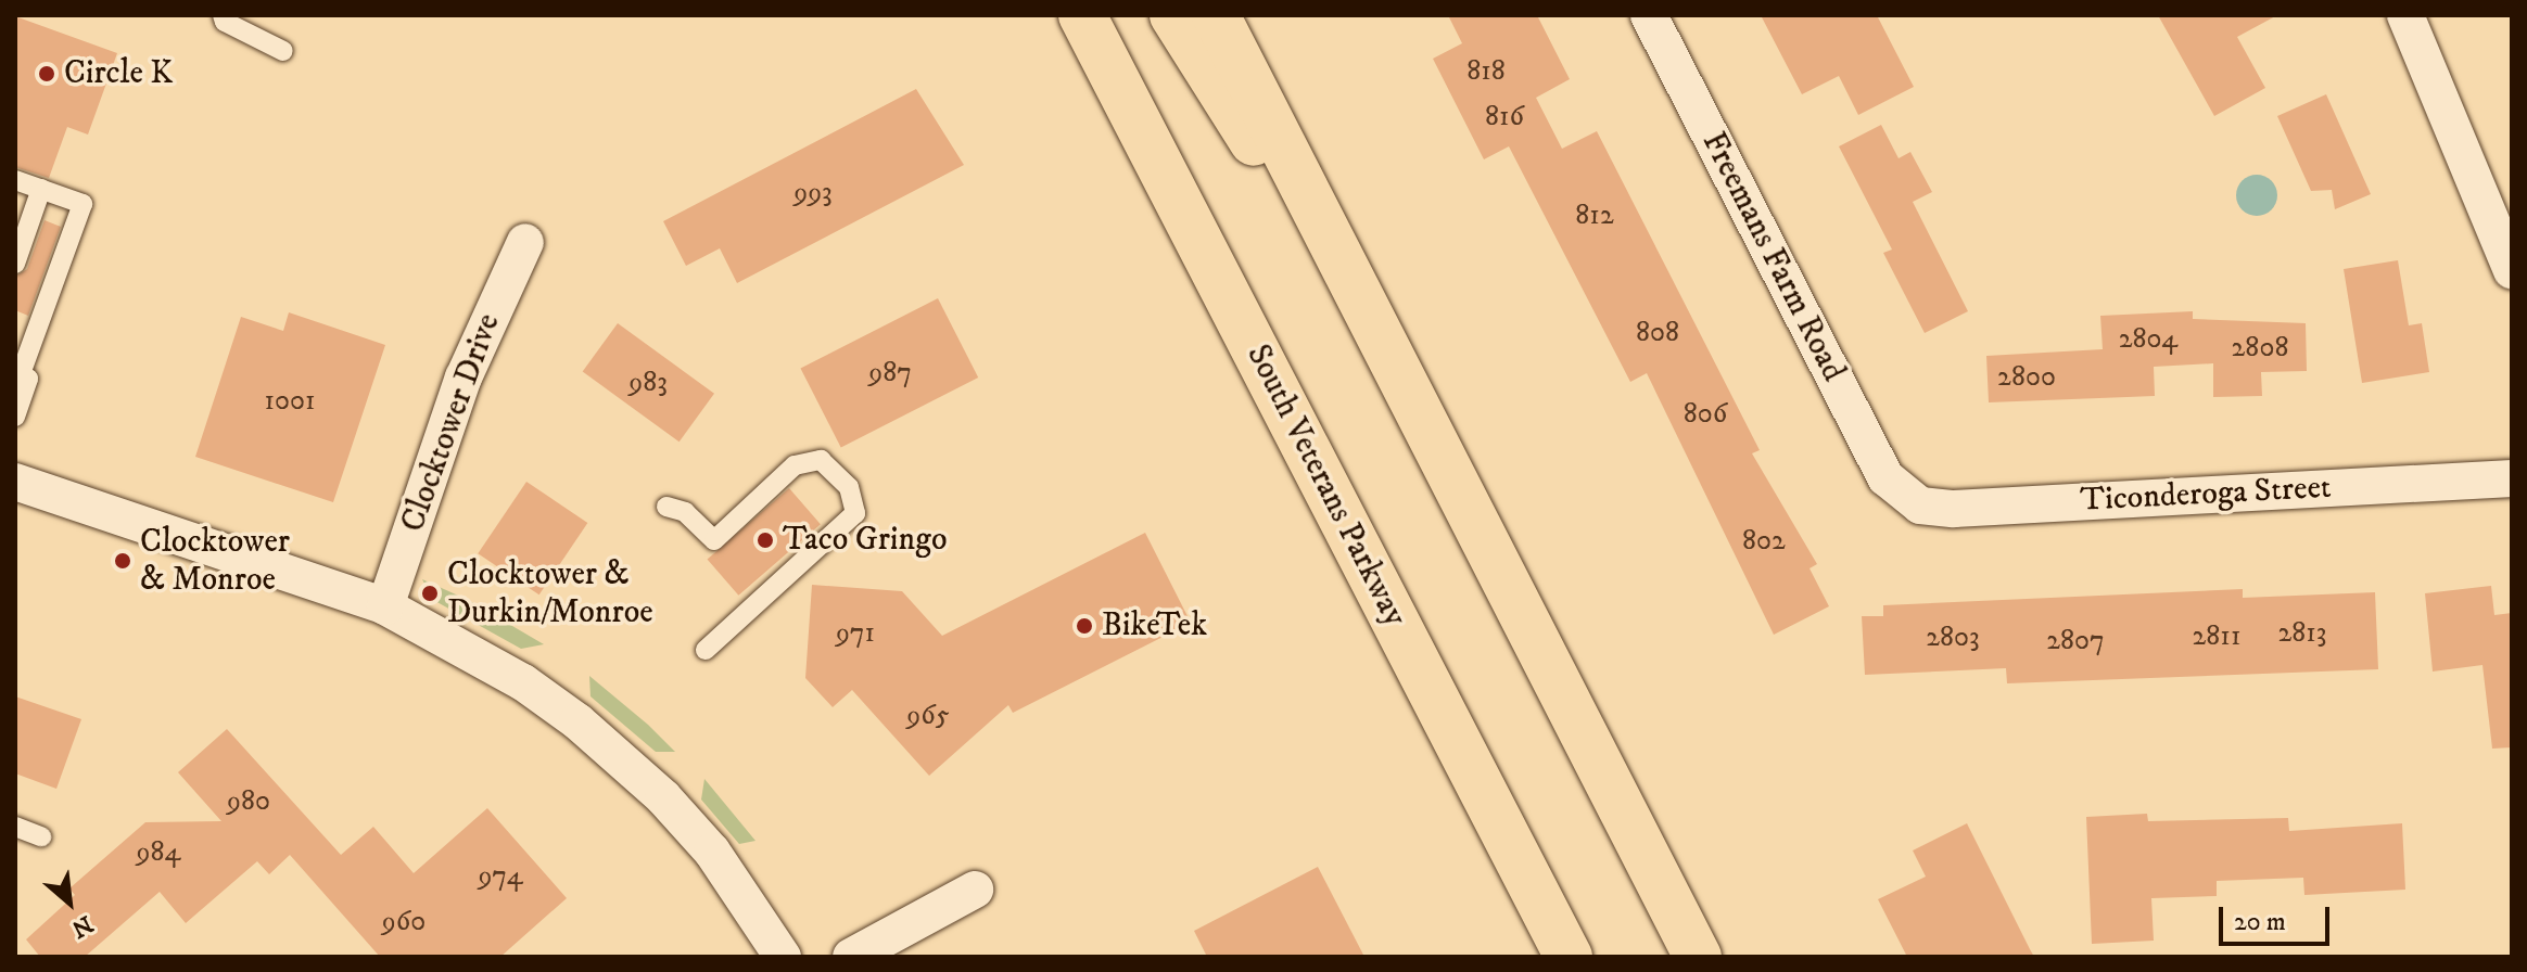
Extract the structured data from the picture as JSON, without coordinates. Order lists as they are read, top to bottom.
{
  "streets": {
    "highway": ["South Veterans Parkway"],
    "street": ["Freemans Farm Road", "Clocktower Drive", "Ticonderoga Street"]
  },
  "crossings": [
    ["Freemans Farm Road", "Ticonderoga Street"]
  ],
  "places": [
    "Circle K",
    "Taco Gringo",
    "Clocktower & Monroe",
    "Clocktower & Durkin/Monroe",
    "BikeTek"
  ],
  "house_numbers": [
    "818",
    "816",
    "993",
    "812",
    "808",
    "2804",
    "2808",
    "987",
    "2800",
    "983",
    "1001",
    "806",
    "802",
    "971",
    "2813",
    "2811",
    "2803",
    "2807",
    "965",
    "980",
    "984",
    "974",
    "960"
  ],
  "scale_bar": "20 m",
  "north": "bottom right"
}
